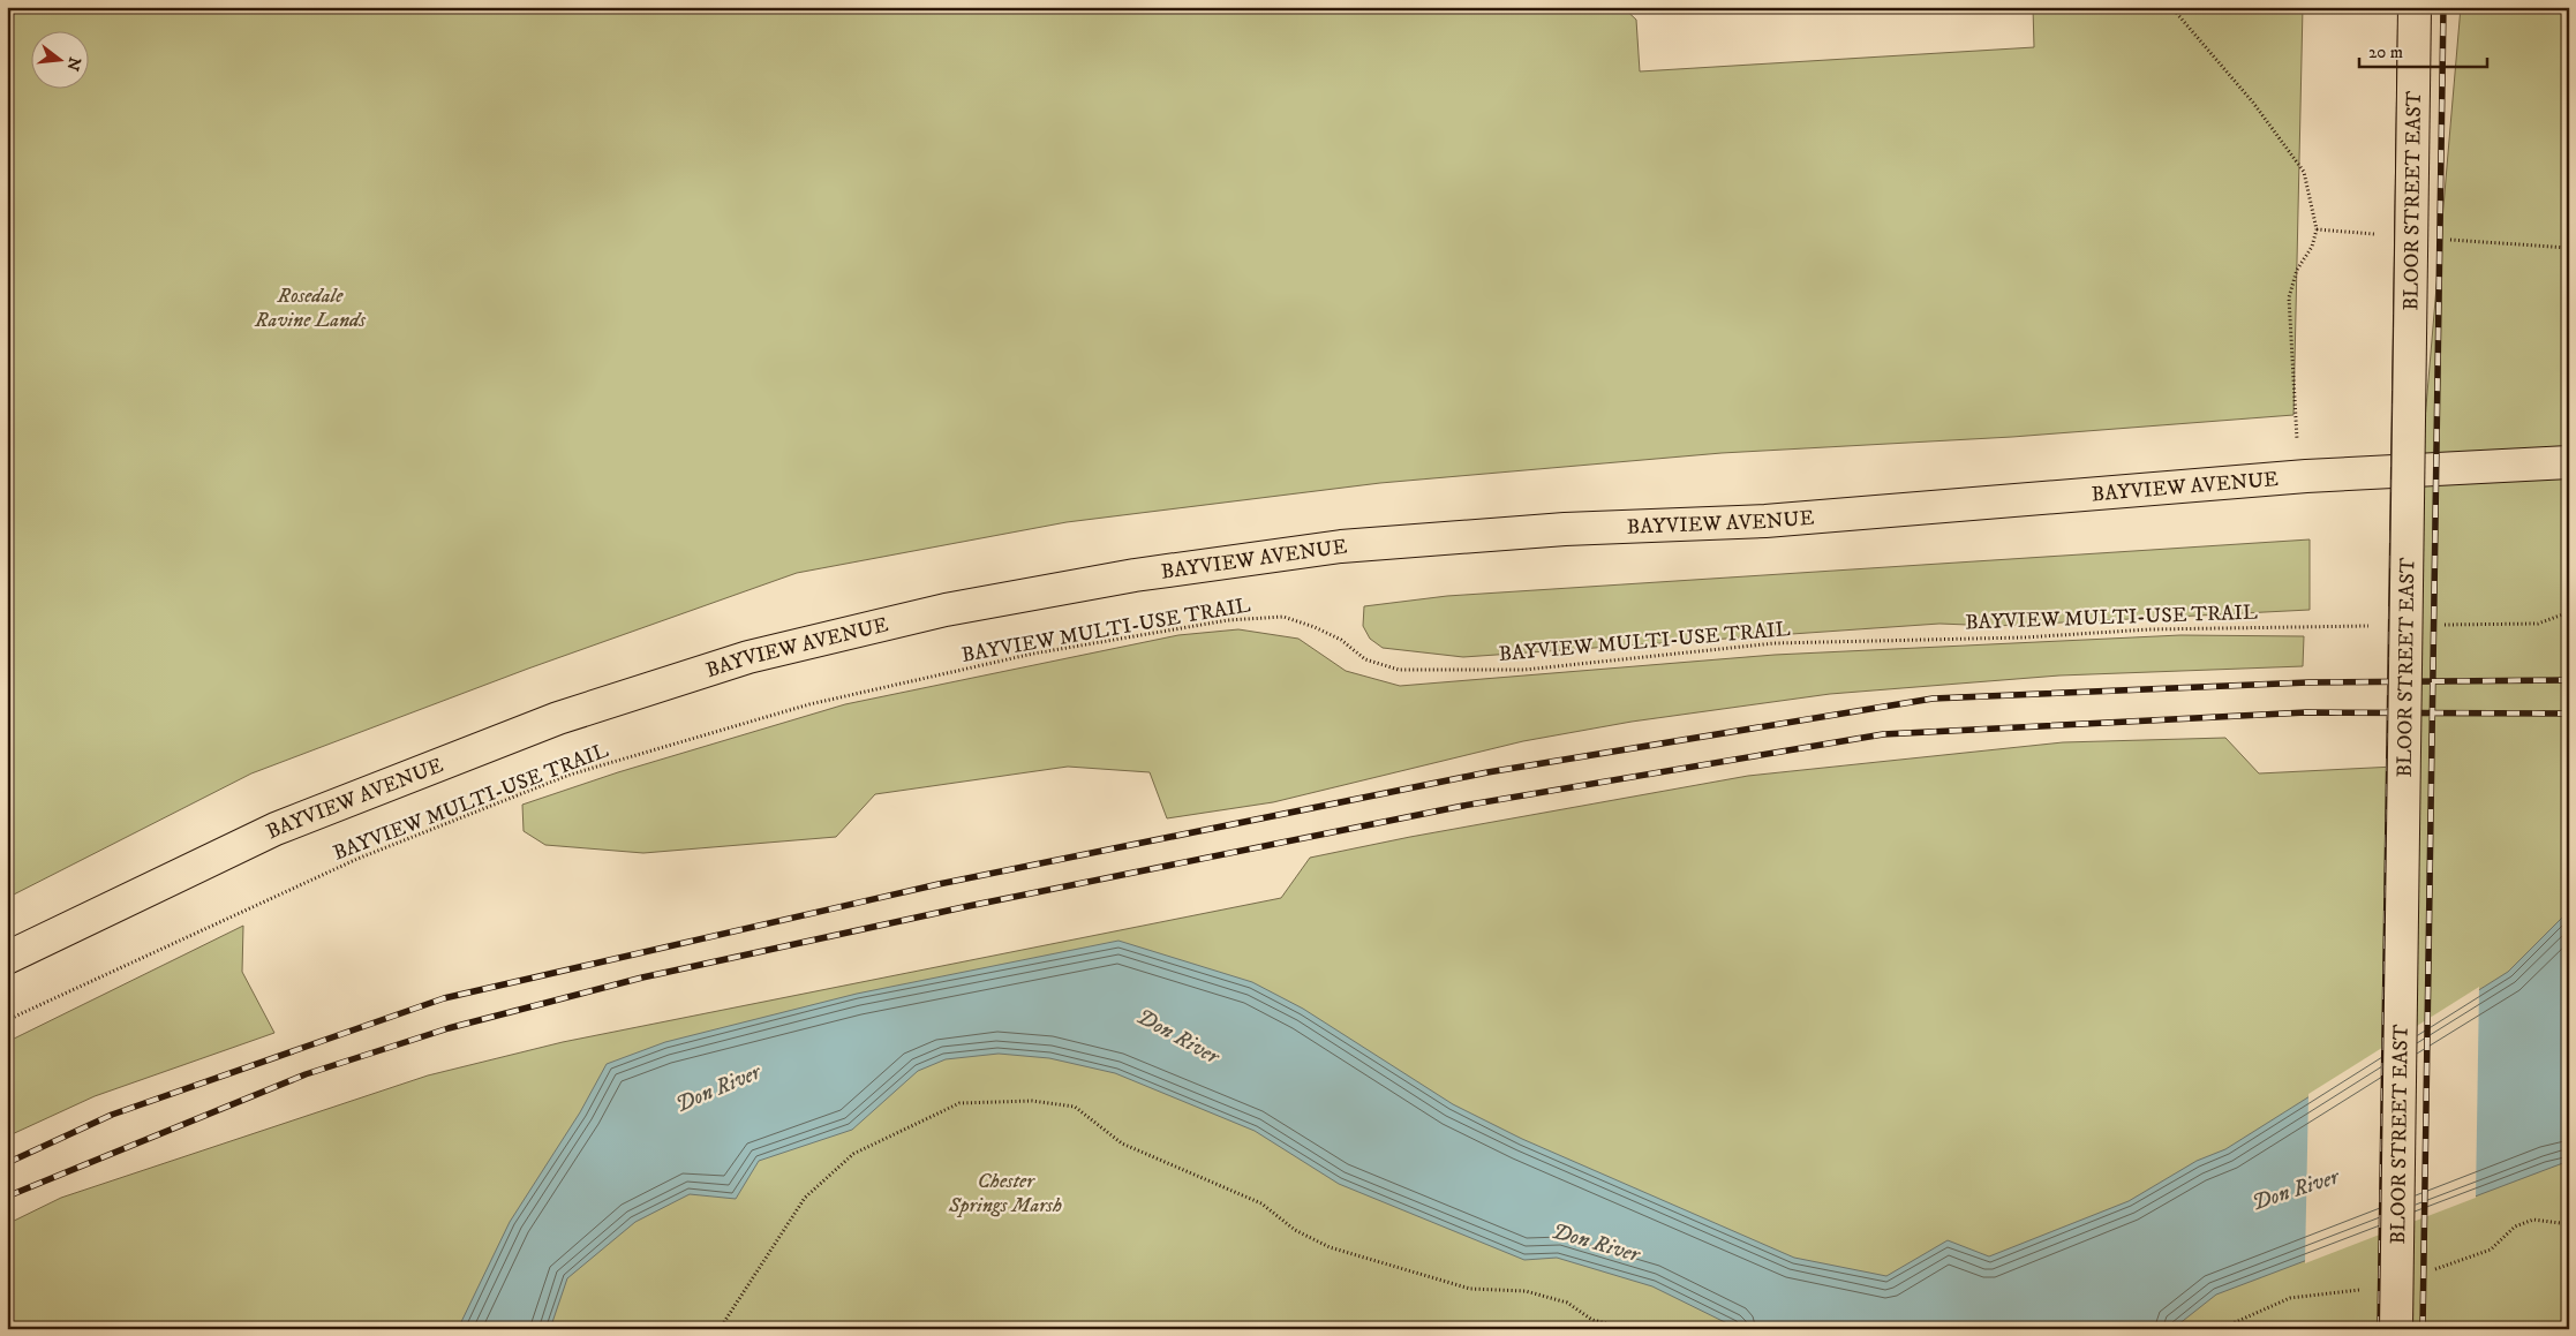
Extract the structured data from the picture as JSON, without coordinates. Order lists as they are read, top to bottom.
{
  "streets": {
    "main road": ["BLOOR STREET EAST", "BAYVIEW AVENUE"],
    "path": ["BAYVIEW MULTI-USE TRAIL"]
  },
  "water": ["Don River"],
  "parks": ["Rosedale Ravine Lands", "Chester Springs Marsh"],
  "scale_bar": "20 m",
  "north": "right"
}
